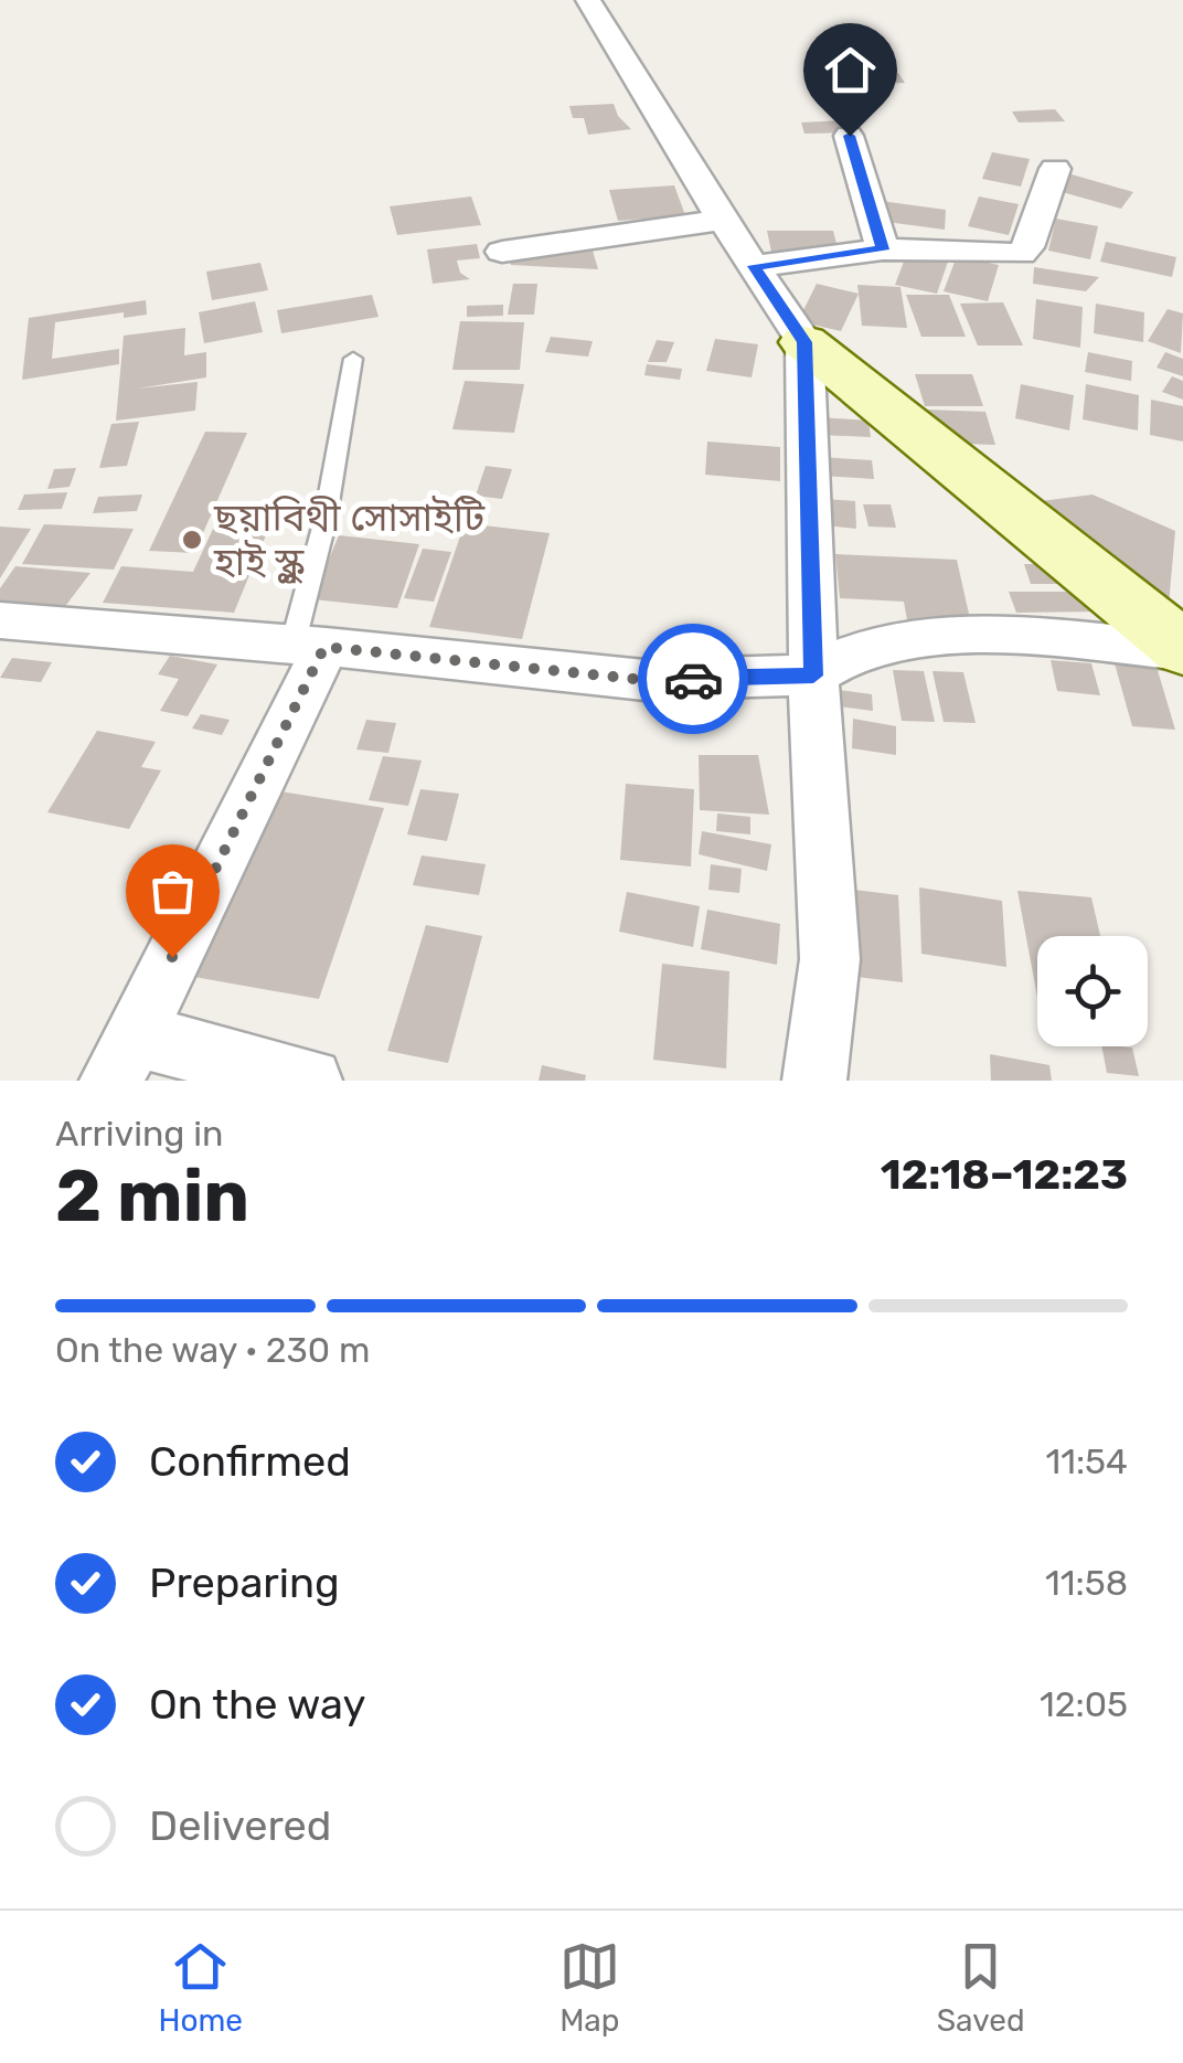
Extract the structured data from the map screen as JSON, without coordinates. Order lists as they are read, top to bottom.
{
  "places": ["ছয়াবিথী সোসাইটি হাই স্কুল"],
  "page": {
    "heading": ["2 min", "Arriving in", "12:18–12:23"],
    "bar": "On the way · 230 m",
    "list": [
      ["Confirmed", "11:54"],
      ["Preparing", "11:58"],
      ["On the way", "12:05"],
      "Delivered"
    ],
    "tabs": ["Home", "Map", "Saved"]
  }
}
